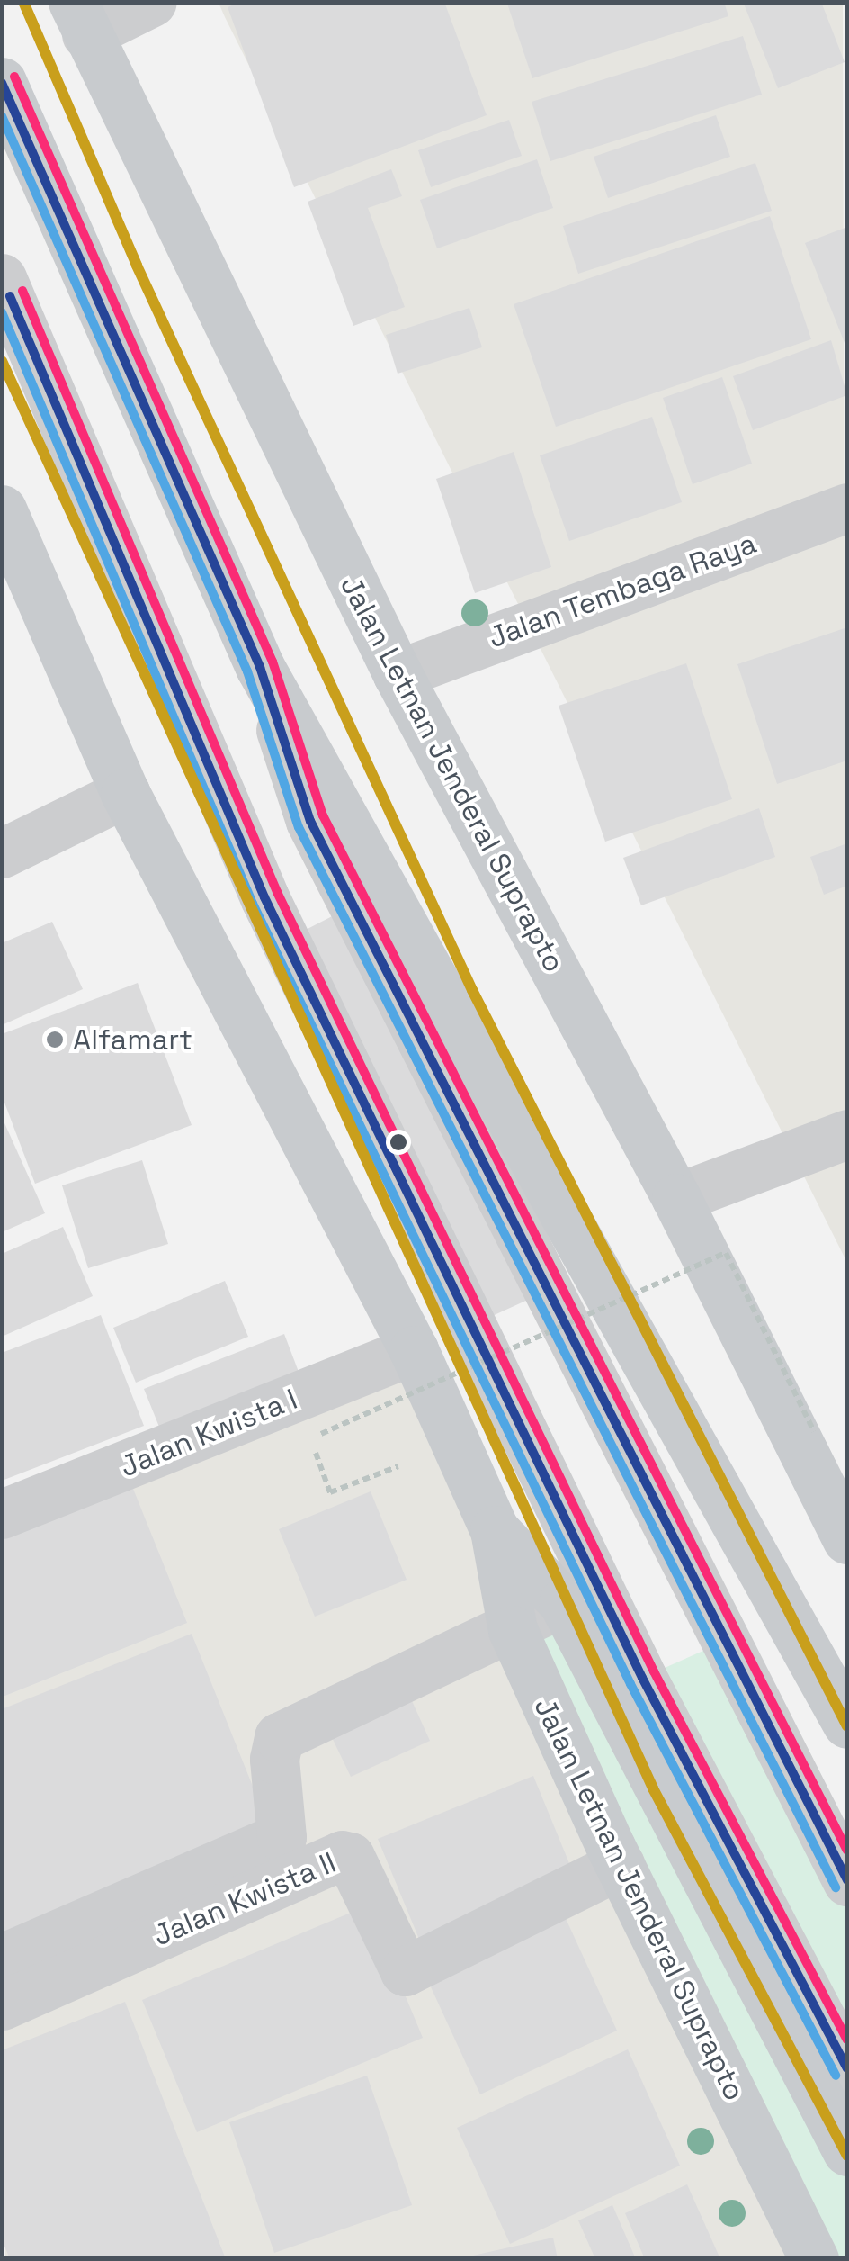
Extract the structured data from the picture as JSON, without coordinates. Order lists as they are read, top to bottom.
{
  "streets": {
    "main road": ["Jalan Letnan Jenderal Suprapto"],
    "street": ["Jalan Tembaga Raya", "Jalan Kwista I", "Jalan Kwista II"]
  },
  "crossings": [
    ["Jalan Tembaga Raya", "Jalan Letnan Jenderal Suprapto"],
    ["Jalan Letnan Jenderal Suprapto", "Jalan Kwista I"],
    ["Jalan Letnan Jenderal Suprapto", "Jalan Kwista II"]
  ],
  "places": ["Alfamart"]
}
